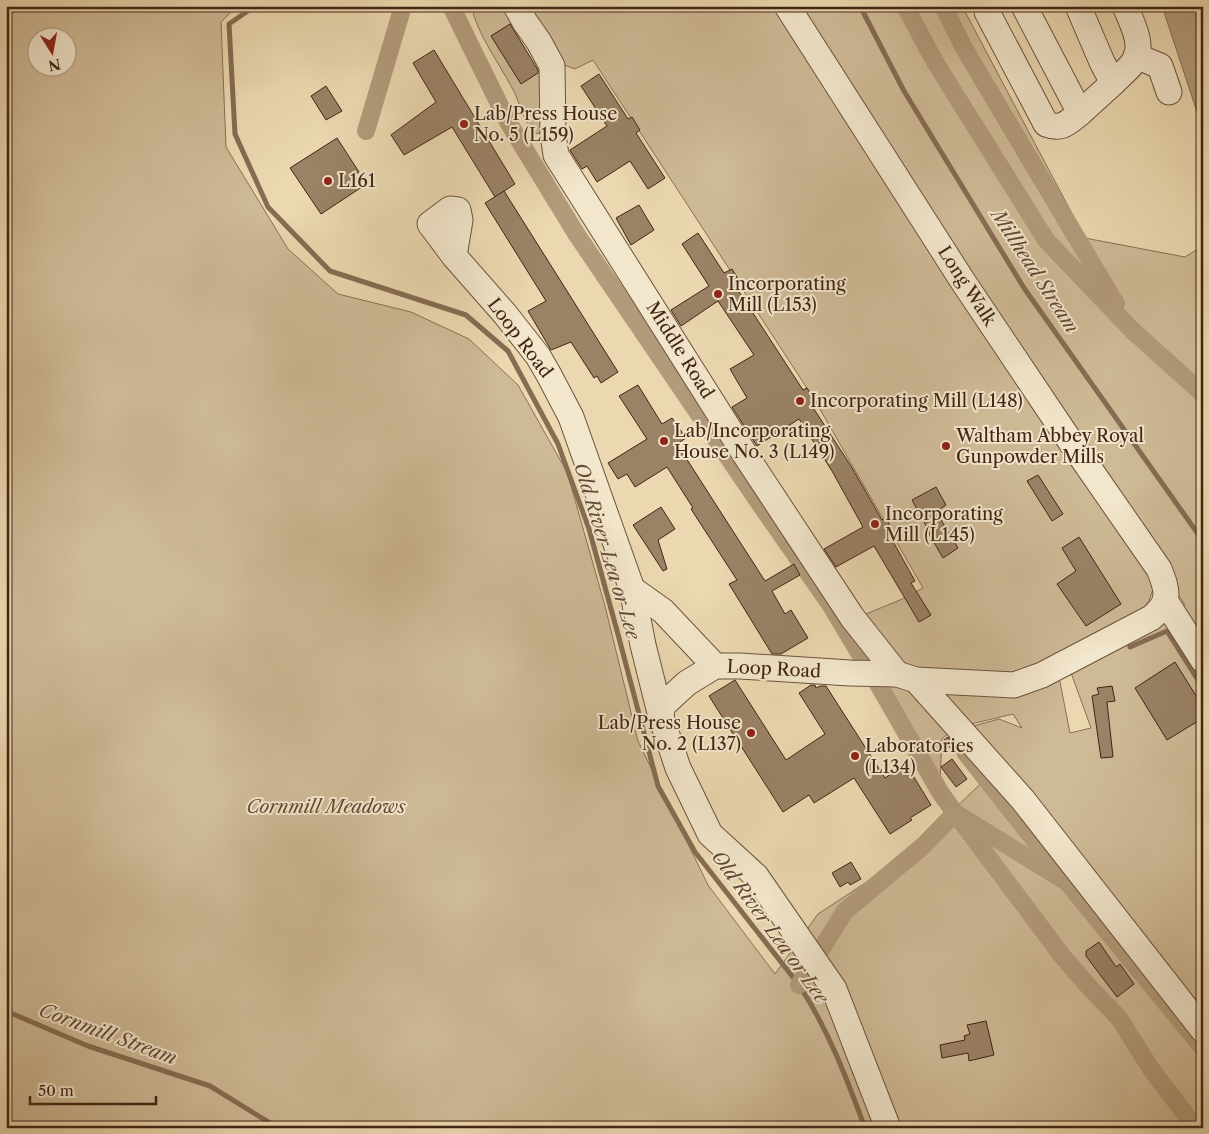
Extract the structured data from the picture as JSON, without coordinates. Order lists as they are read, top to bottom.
{
  "streets": {
    "street": ["Long Walk", "Loop Road", "Middle Road"]
  },
  "crossings": [
    ["Long Walk", "Loop Road"],
    ["Loop Road", "Middle Road"]
  ],
  "water": ["Millhead Stream", "Old River Lea or Lee", "Cornmill Stream"],
  "parks": ["Cornmill Meadows"],
  "places": [
    "Lab/Press House No. 5 (L159)",
    "L161",
    "Incorporating Mill (L153)",
    "Incorporating Mill (L148)",
    "Lab/Incorporating House No. 3 (L149)",
    "Waltham Abbey Royal Gunpowder Mills",
    "Incorporating Mill (L145)",
    "Lab/Press House No. 2 (L137)",
    "Laboratories (L134)"
  ],
  "scale_bar": "50 m",
  "north": "bottom"
}
